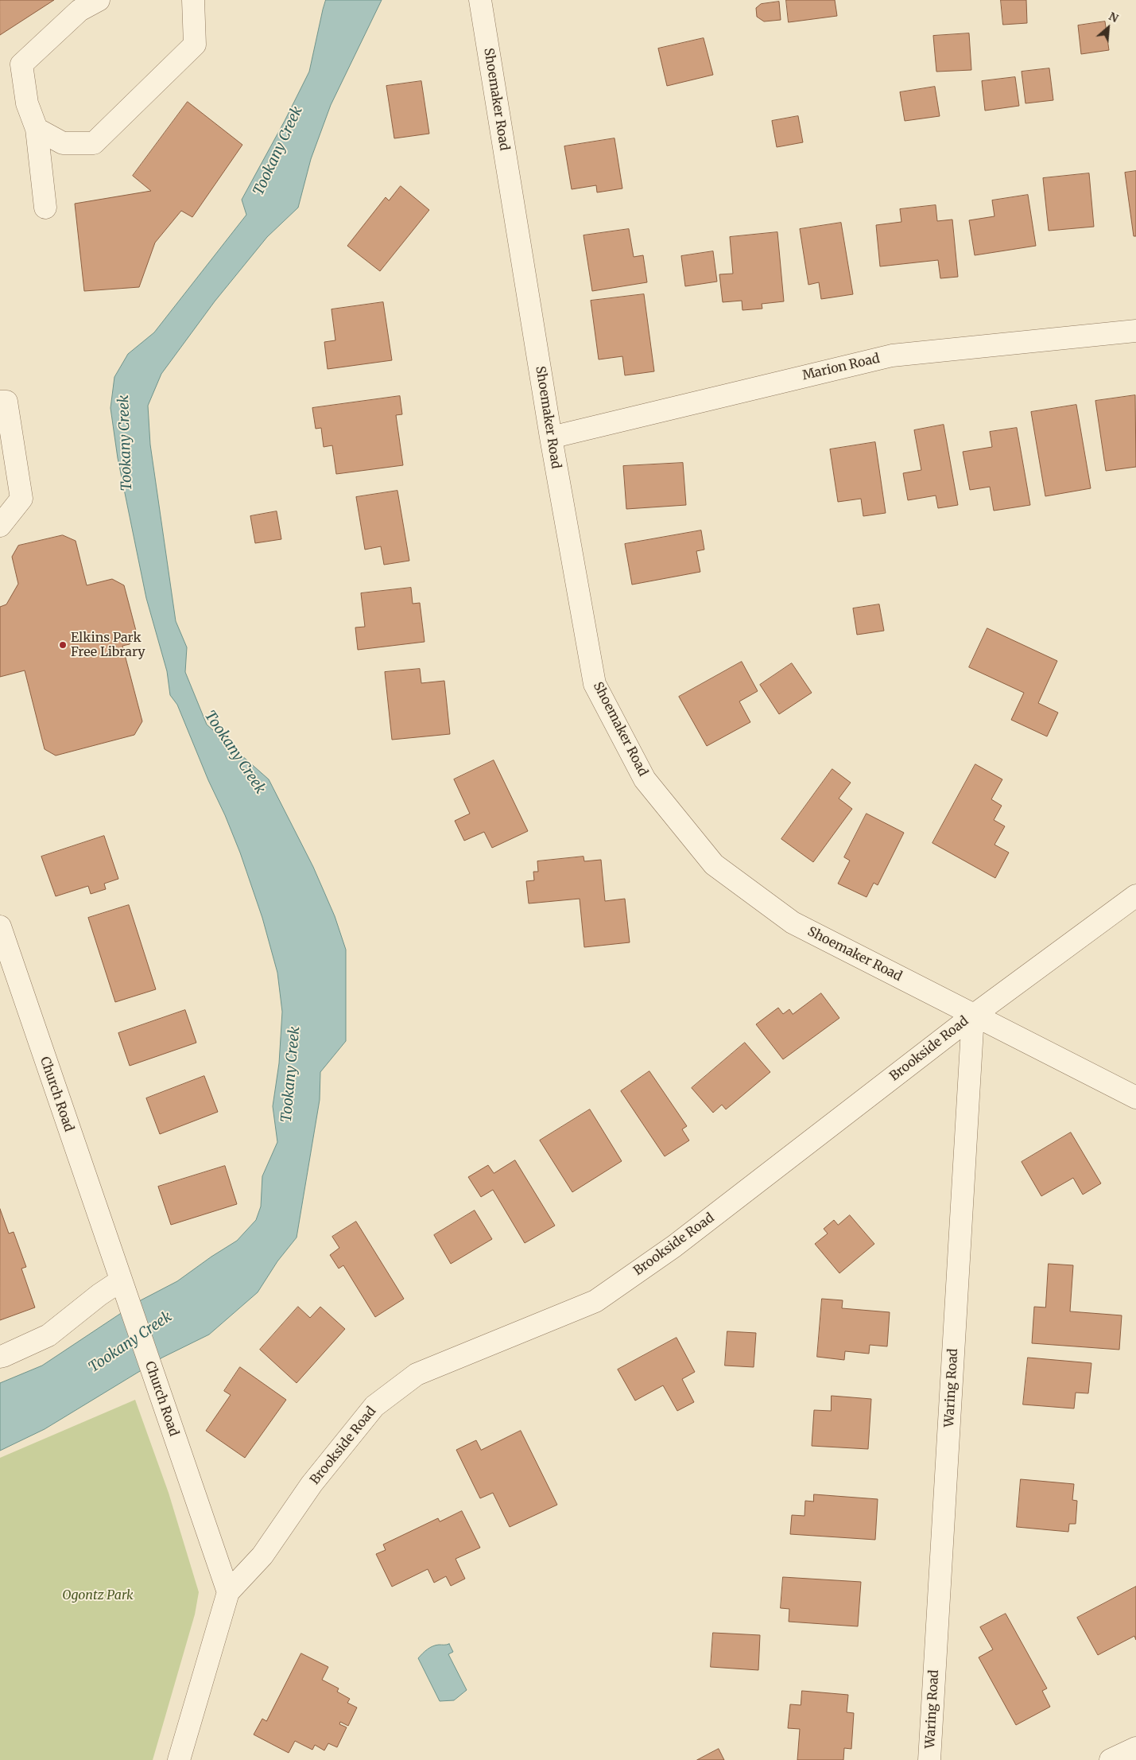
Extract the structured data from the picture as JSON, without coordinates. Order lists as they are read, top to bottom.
{
  "streets": {
    "street": [
      "Shoemaker Road",
      "Marion Road",
      "Brookside Road",
      "Church Road",
      "Waring Road"
    ]
  },
  "crossings": [
    ["Shoemaker Road", "Marion Road"],
    ["Shoemaker Road", "Brookside Road"],
    ["Shoemaker Road", "Waring Road"],
    ["Brookside Road", "Church Road"],
    ["Brookside Road", "Waring Road"]
  ],
  "water": ["Tookany Creek"],
  "parks": ["Ogontz Park"],
  "places": ["Elkins Park Free Library"],
  "north": "top right"
}
